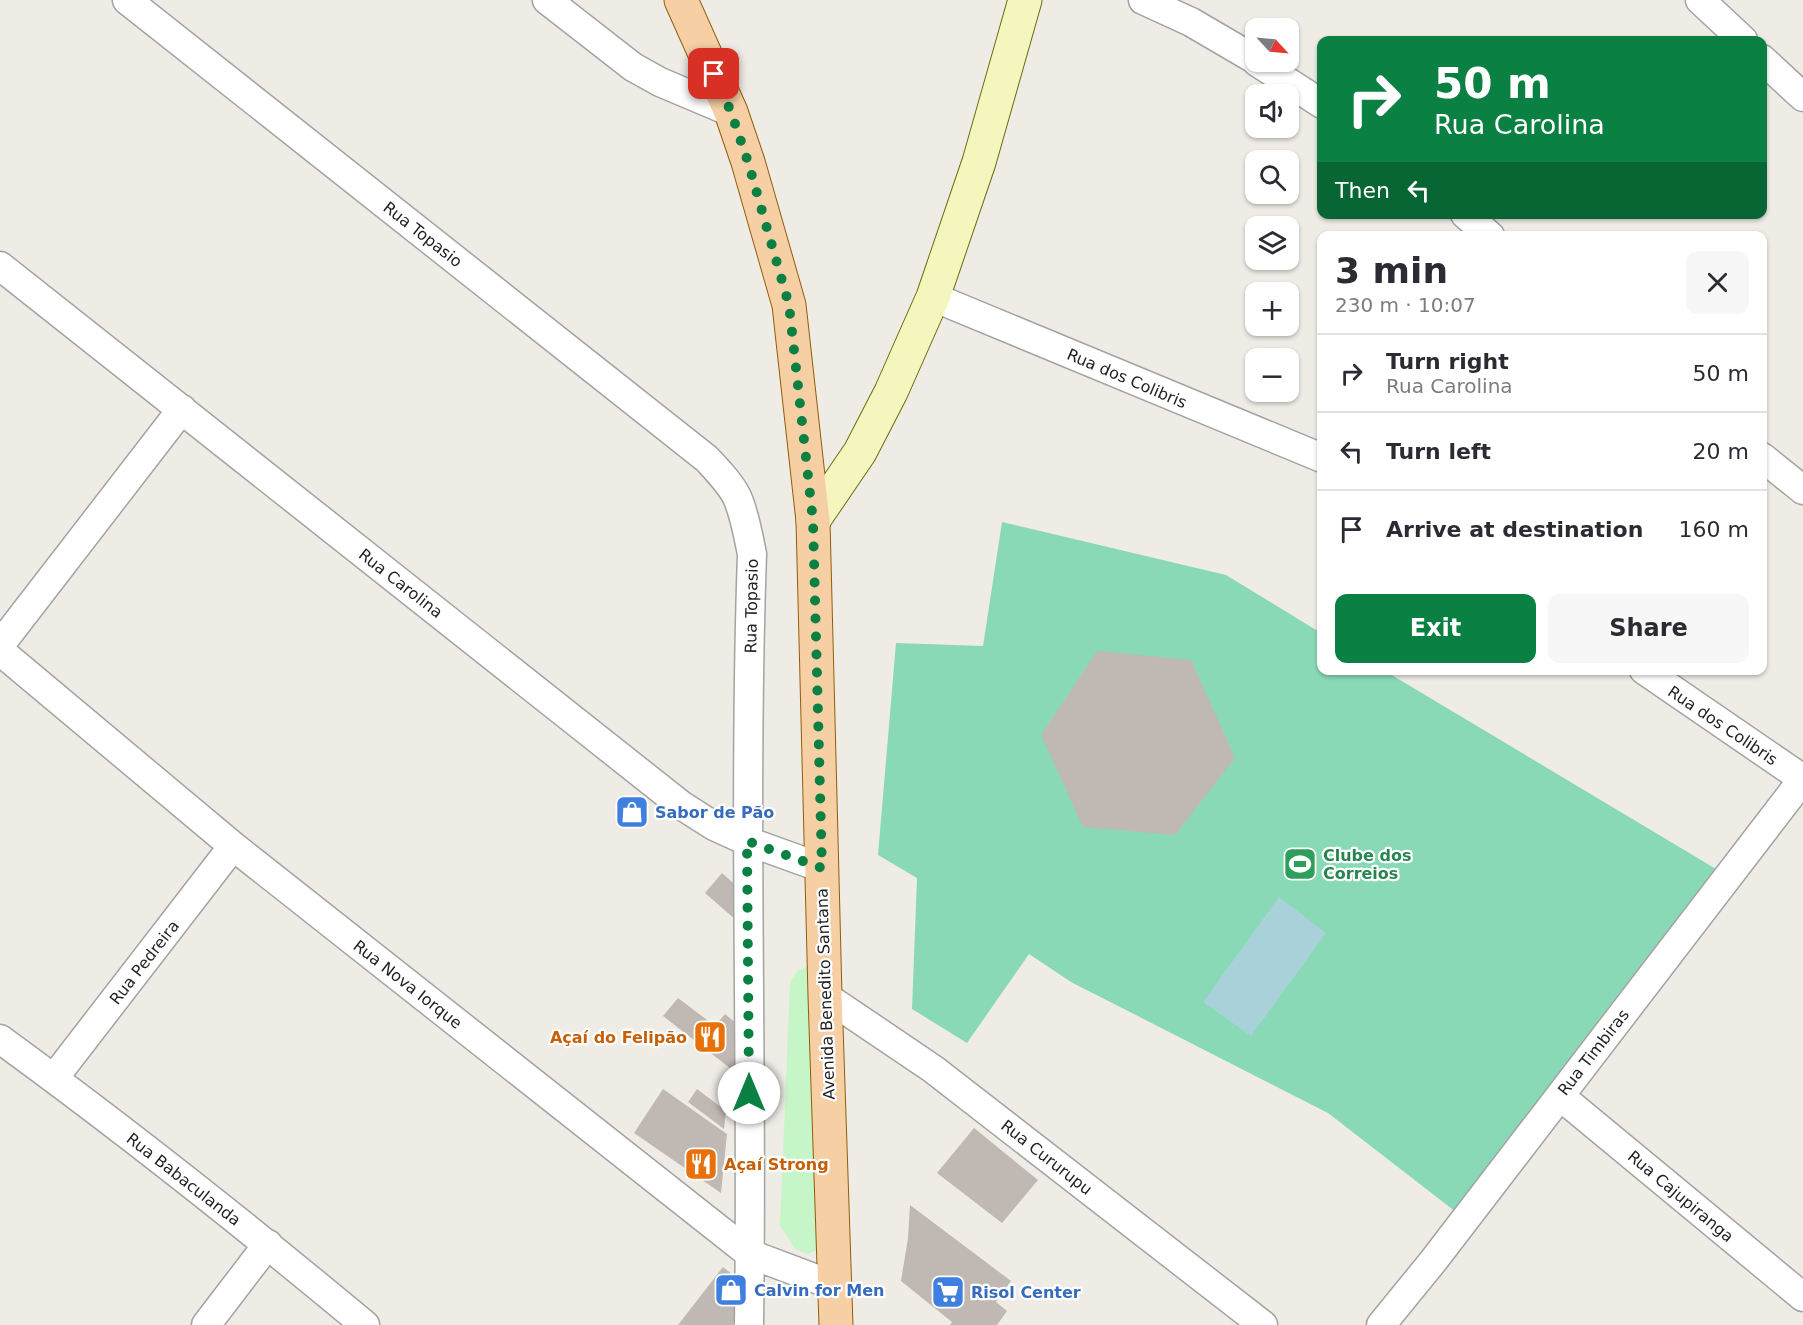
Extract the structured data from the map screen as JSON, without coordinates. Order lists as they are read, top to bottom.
{
  "streets": {
    "main road": ["Avenida Benedito Santana"],
    "street": [
      "Rua Topasio",
      "Rua dos Colibris",
      "Rua Carolina",
      "Rua Pedreira",
      "Rua Nova Iorque",
      "Rua Timbiras",
      "Rua Cururupu",
      "Rua Babaculanda",
      "Rua Cajupiranga"
    ]
  },
  "crossings": [
    ["Rua Topasio", "Rua Carolina"],
    ["Rua Topasio", "Rua Nova Iorque"],
    ["Rua dos Colibris", "Rua Timbiras"],
    ["Rua Carolina", "Avenida Benedito Santana"],
    ["Rua Pedreira", "Rua Nova Iorque"],
    ["Rua Pedreira", "Rua Babaculanda"],
    ["Rua Nova Iorque", "Avenida Benedito Santana"],
    ["Avenida Benedito Santana", "Rua Cururupu"],
    ["Rua Timbiras", "Rua Cajupiranga"]
  ],
  "places": {
    "shop": ["Sabor de Pão", "Calvin for Men"],
    "sports": ["Clube dos Correios"],
    "restaurant": ["Açaí do Felipão", "Açaí Strong"],
    "supermarket": ["Risol Center"]
  },
  "north": "bottom right",
  "page": {
    "map_buttons": ["+", "−"],
    "turn": ["50 m", "Rua Carolina"],
    "then": "Then",
    "heading": ["3 min", "230 m · 10:07"],
    "list": [
      {
        "name": "Turn right",
        "note": "Rua Carolina",
        "value": "50 m"
      },
      {
        "name": "Turn left",
        "value": "20 m"
      },
      {
        "name": "Arrive at destination",
        "value": "160 m"
      }
    ],
    "buttons": ["Exit", "Share"]
  }
}
